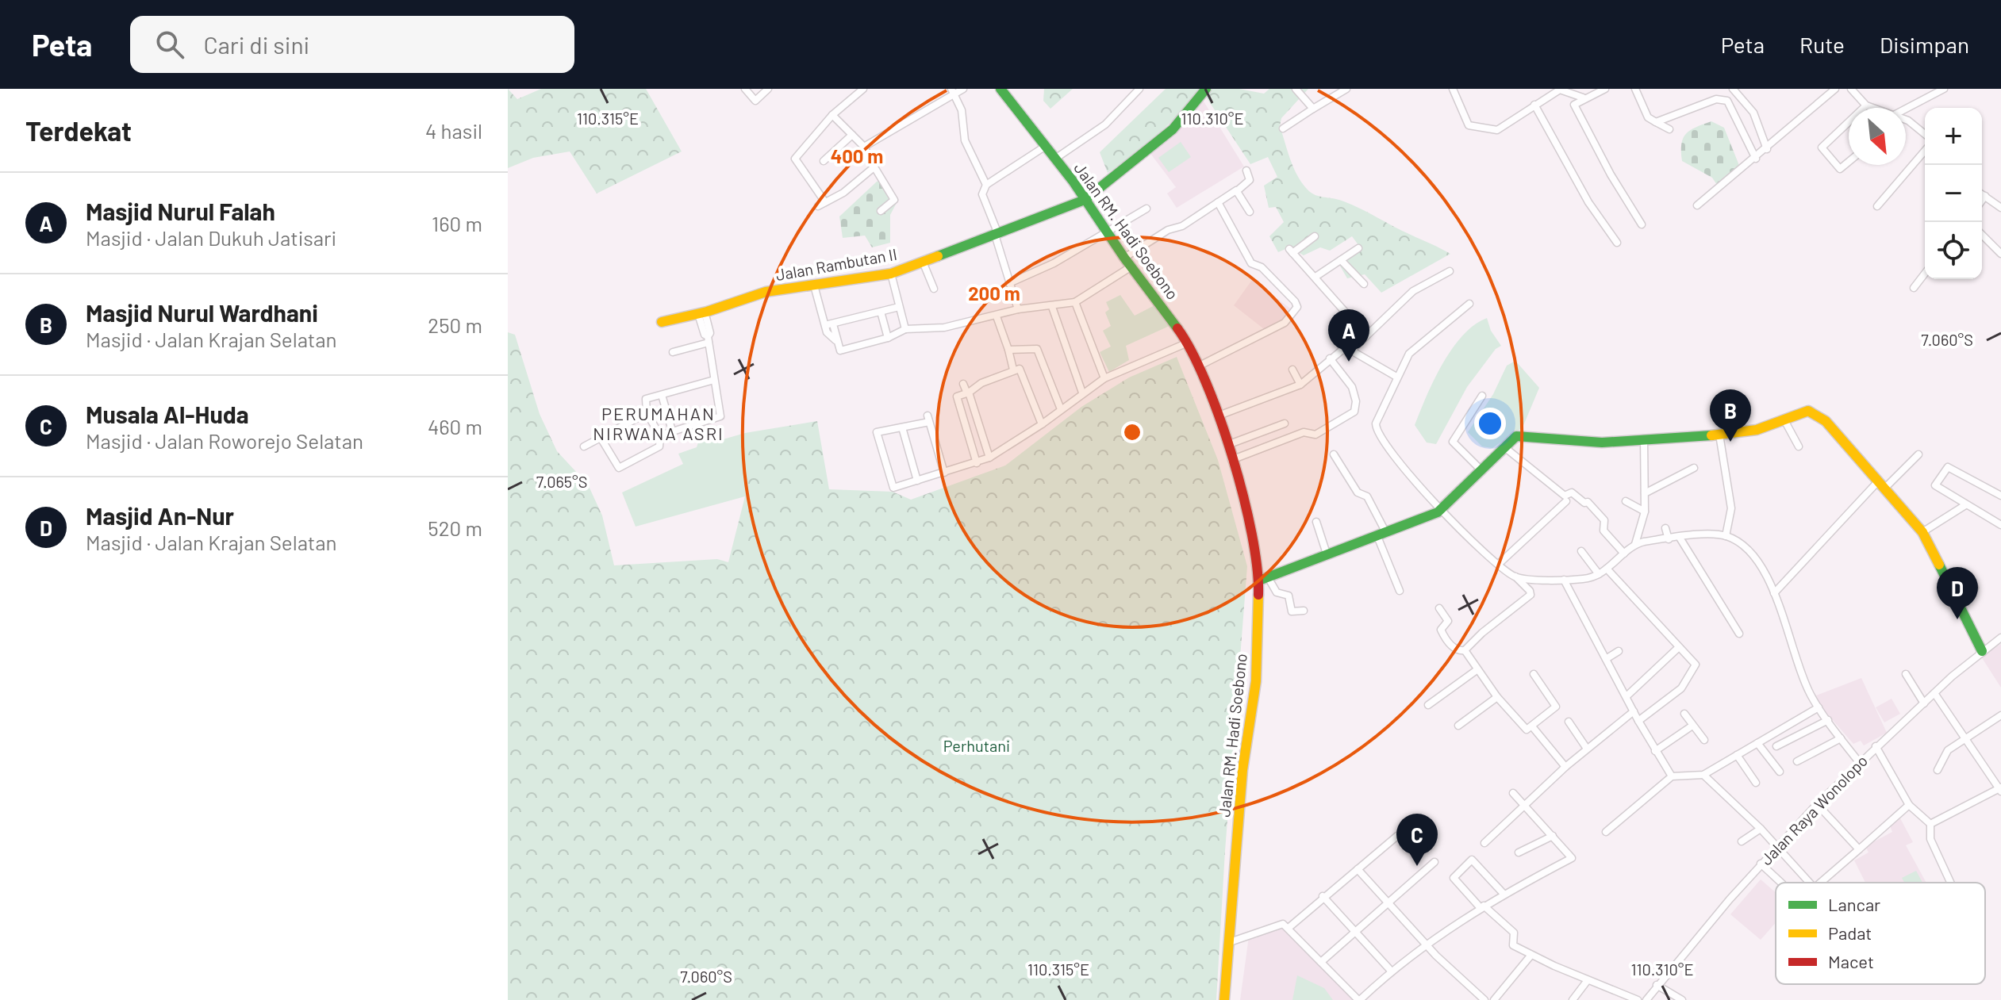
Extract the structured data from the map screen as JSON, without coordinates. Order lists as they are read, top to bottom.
{
  "streets": {
    "street": ["Jalan RM. Hadi Soebono", "Jalan Rambutan II", "Jalan Raya Wonolopo"]
  },
  "crossings": [
    ["Jalan RM. Hadi Soebono", "Jalan Rambutan II"]
  ],
  "districts": ["PERUMAHAN NIRWANA ASRI"],
  "parks": ["Perhutani"],
  "legend": ["Lancar", "Padat", "Macet"],
  "north": "bottom right",
  "page": {
    "header": "Peta",
    "search": "Cari di sini",
    "nav": ["Peta", "Rute", "Disimpan"],
    "heading": ["Terdekat", "4 hasil"],
    "map_buttons": ["+", "−"],
    "list": [
      {
        "mark": "A",
        "name": "Masjid Nurul Falah",
        "note": "Masjid · Jalan Dukuh Jatisari",
        "value": "160 m"
      },
      {
        "mark": "B",
        "name": "Masjid Nurul Wardhani",
        "note": "Masjid · Jalan Krajan Selatan",
        "value": "250 m"
      },
      {
        "mark": "C",
        "name": "Musala Al-Huda",
        "note": "Masjid · Jalan Roworejo Selatan",
        "value": "460 m"
      },
      {
        "mark": "D",
        "name": "Masjid An-Nur",
        "note": "Masjid · Jalan Krajan Selatan",
        "value": "520 m"
      }
    ],
    "pins": [
      "A",
      "B",
      "D",
      "C"
    ]
  },
  "coordinates": [
    "110.315°E",
    "110.310°E",
    "7.060°S",
    "7.065°S"
  ],
  "rings": ["400 m", "200 m"]
}
